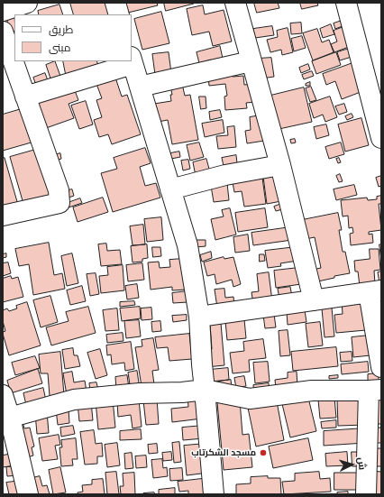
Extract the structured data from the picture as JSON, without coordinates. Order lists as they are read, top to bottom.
{
  "places": ["مسجد الشكرتاب"],
  "legend": ["طريق", "مبنى"],
  "north": "right"
}
